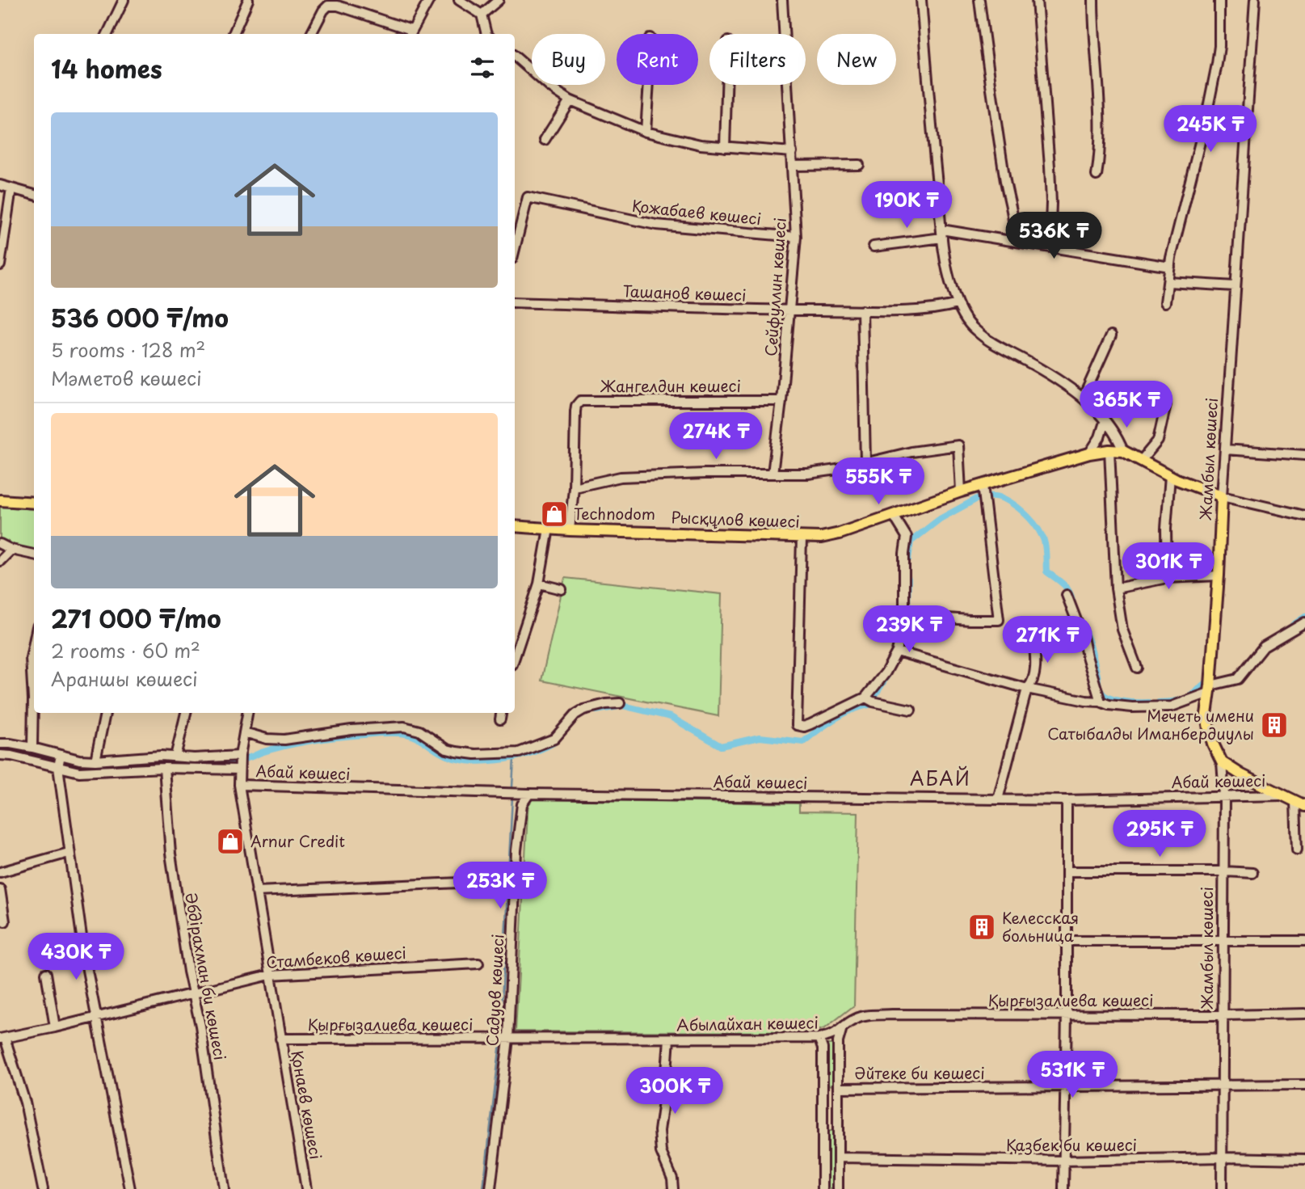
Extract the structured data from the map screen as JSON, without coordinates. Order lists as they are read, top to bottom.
{
  "streets": {
    "main road": ["Жамбыл көшесі", "Рысқұлов көшесі"],
    "street": [
      "Қожабаев көшесі",
      "Сейфуллин көшесі",
      "Ташанов көшесі",
      "Жангелдин көшесі",
      "Абай көшесі",
      "Стамбеков көшесі",
      "Әбдірахман би көшесі",
      "Садуов көшесі",
      "Қырғызалиева көшесі",
      "Абылайхан көшесі",
      "Әйтеке би көшесі",
      "Қонаев көшесі",
      "Қазбек би көшесі"
    ]
  },
  "crossings": [
    ["Қожабаев көшесі", "Сейфуллин көшесі"],
    ["Сейфуллин көшесі", "Ташанов көшесі"],
    ["Сейфуллин көшесі", "Жангелдин көшесі"],
    ["Жангелдин көшесі", "Рысқұлов көшесі"],
    ["Жамбыл көшесі", "Рысқұлов көшесі"],
    ["Жамбыл көшесі", "Абай көшесі"],
    ["Жамбыл көшесі", "Қырғызалиева көшесі"],
    ["Жамбыл көшесі", "Әйтеке би көшесі"],
    ["Жамбыл көшесі", "Қазбек би көшесі"],
    ["Абай көшесі", "Садуов көшесі"],
    ["Абай көшесі", "Қонаев көшесі"],
    ["Стамбеков көшесі", "Әбдірахман би көшесі"],
    ["Стамбеков көшесі", "Қонаев көшесі"],
    ["Садуов көшесі", "Қырғызалиева көшесі"],
    ["Қырғызалиева көшесі", "Абылайхан көшесі"],
    ["Қырғызалиева көшесі", "Қонаев көшесі"]
  ],
  "districts": ["АБАЙ"],
  "places": {
    "shop": ["Technodom", "Arnur Credit"],
    "building": ["Мечеть имени Сатыбалды Иманбердиулы", "Келесская больница"]
  },
  "page": {
    "chip": [
      "Buy",
      "Rent",
      "Filters",
      "New"
    ],
    "heading": "14 homes",
    "list": [
      {
        "name": "536 000 ₸/mo",
        "note": "5 rooms · 128 m² · Мәметов көшесі"
      },
      {
        "name": "271 000 ₸/mo",
        "note": "2 rooms · 60 m² · Араншы көшесі"
      }
    ],
    "price": [
      "245K ₸",
      "190K ₸",
      "536K ₸",
      "365K ₸",
      "274K ₸",
      "555K ₸",
      "301K ₸",
      "239K ₸",
      "271K ₸",
      "295K ₸",
      "253K ₸",
      "430K ₸",
      "531K ₸",
      "300K ₸"
    ]
  }
}
